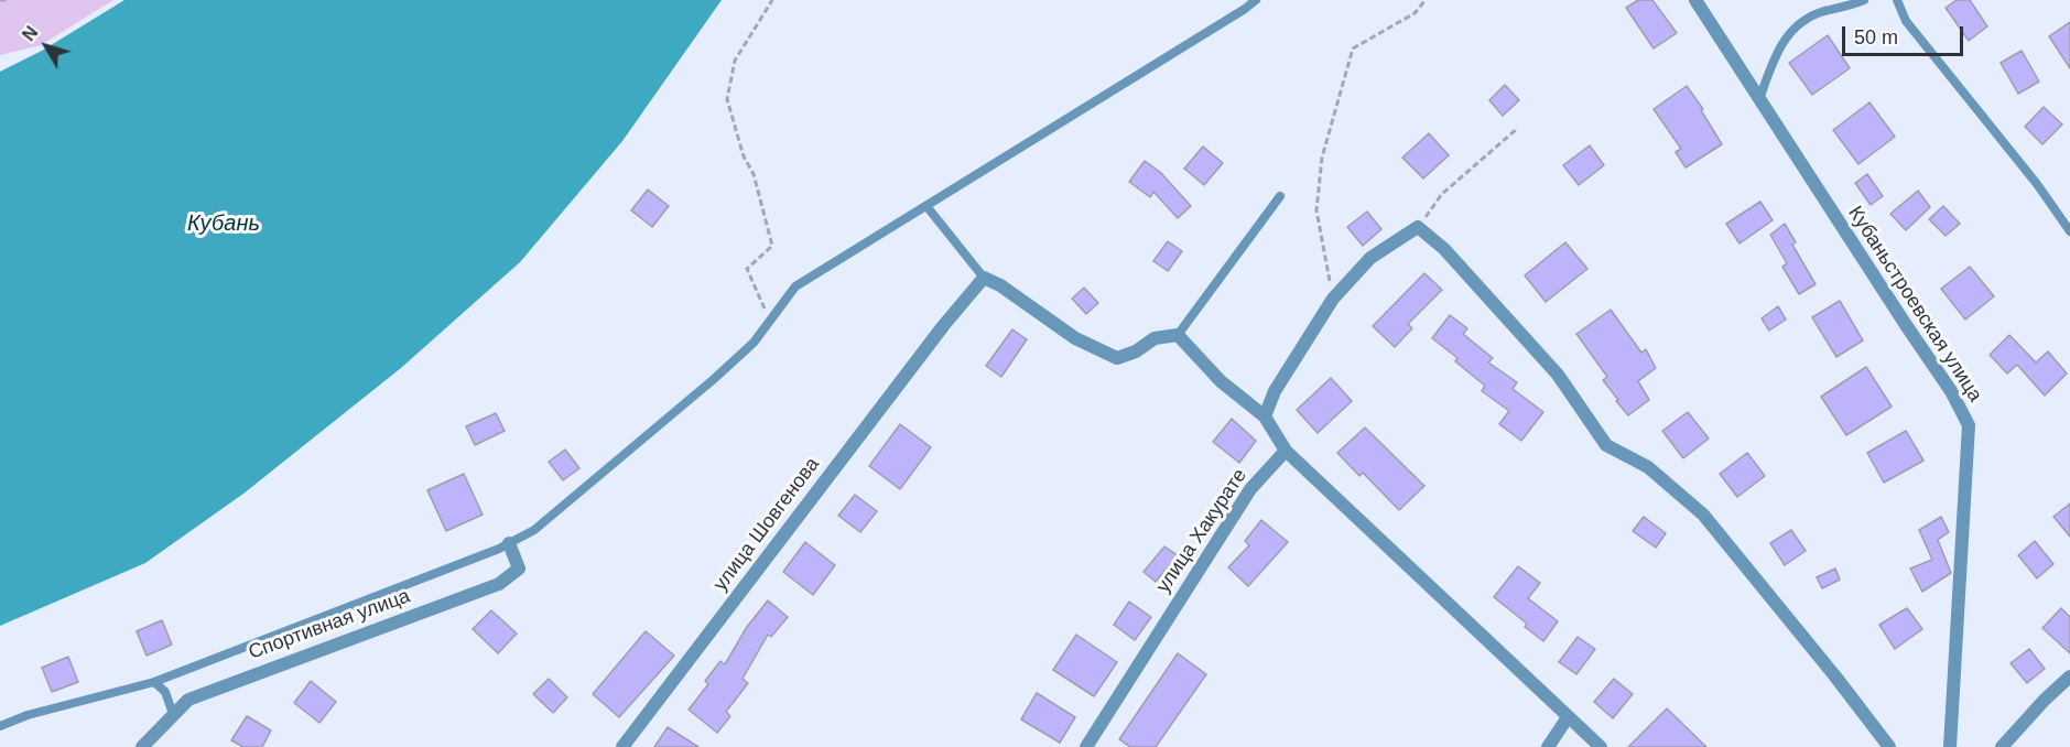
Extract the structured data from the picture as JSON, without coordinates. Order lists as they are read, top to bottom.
{
  "streets": {
    "street": [
      "Кубаньстроевская улица",
      "улица Шовгенова",
      "улица Хакурате",
      "Спортивная улица"
    ]
  },
  "water": ["Кубань"],
  "scale_bar": "50 m",
  "north": "top left"
}
